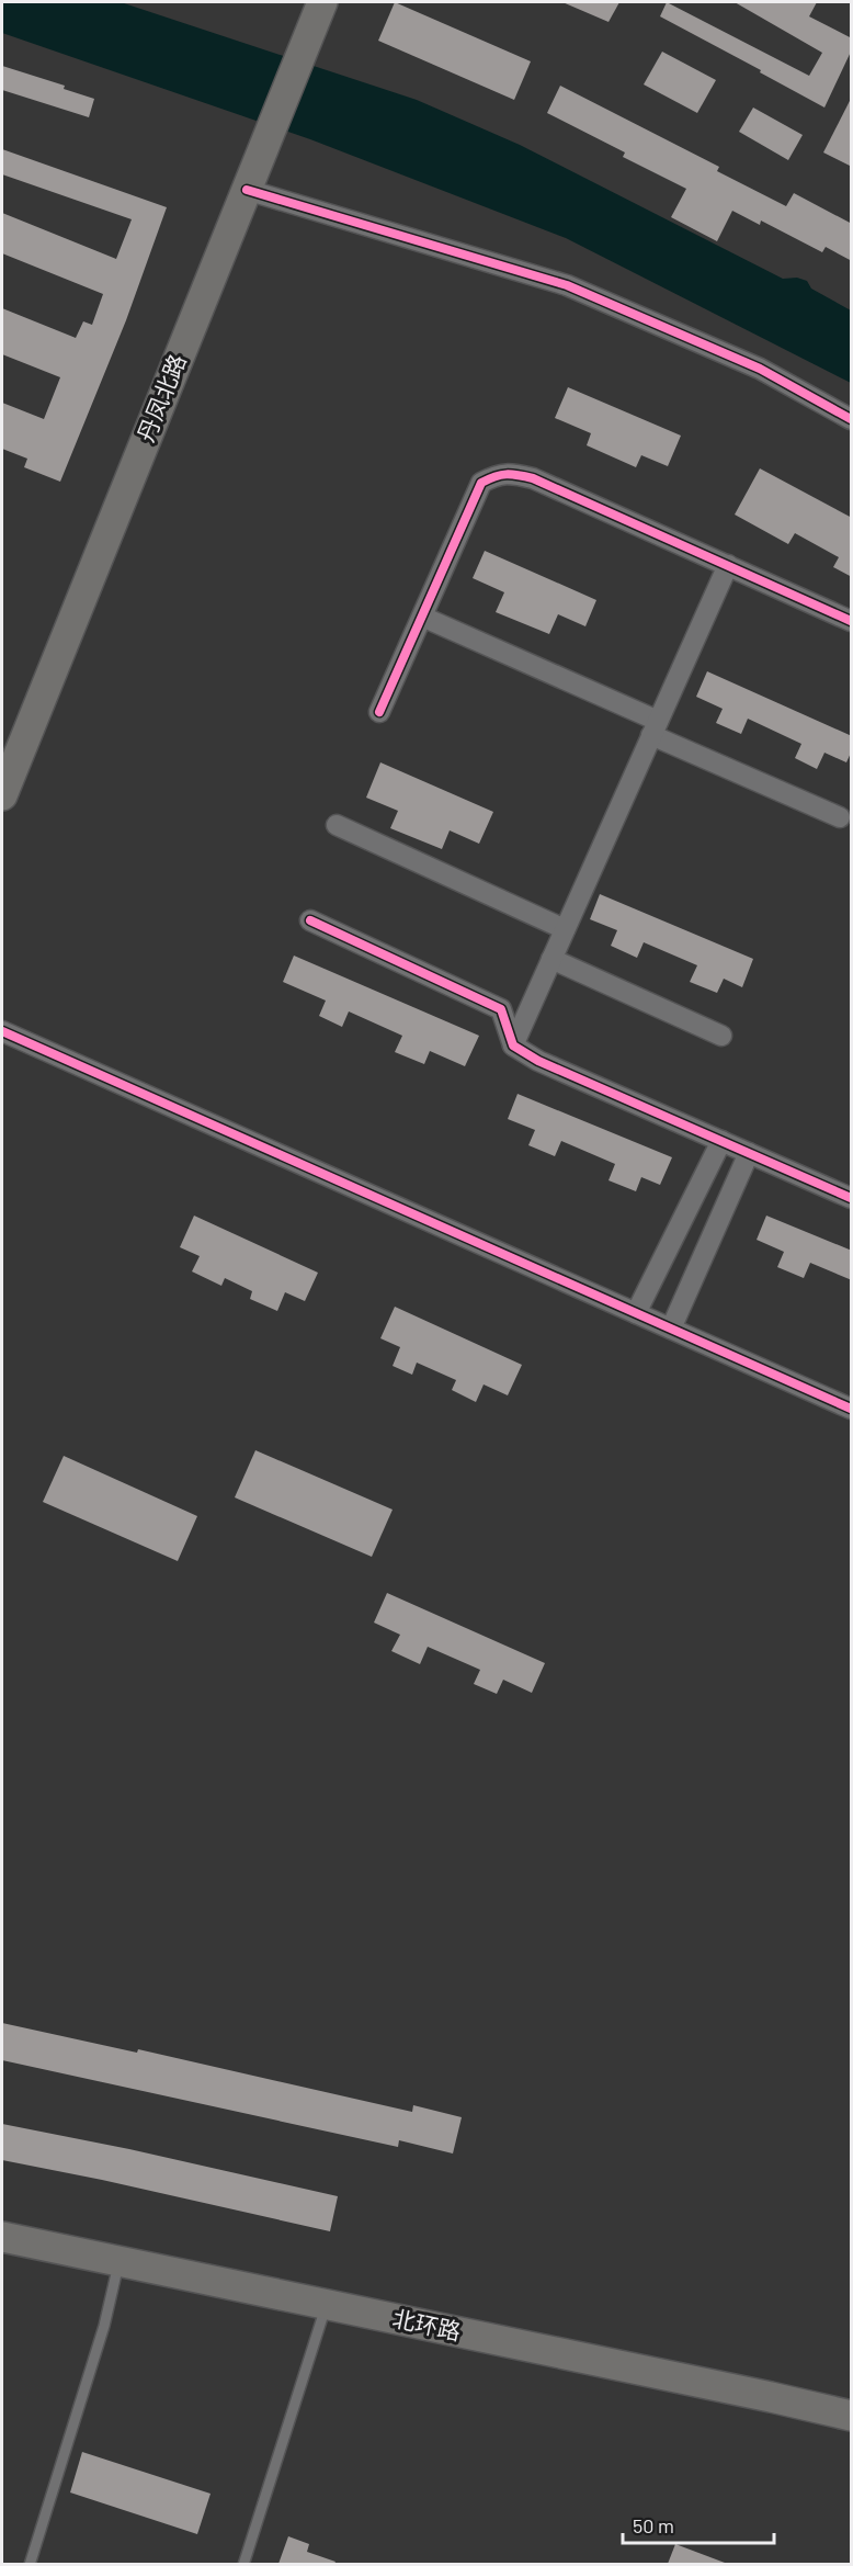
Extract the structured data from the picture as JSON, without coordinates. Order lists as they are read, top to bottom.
{
  "streets": {
    "main road": ["丹凤北路", "北环路"]
  },
  "scale_bar": "50 m"
}
